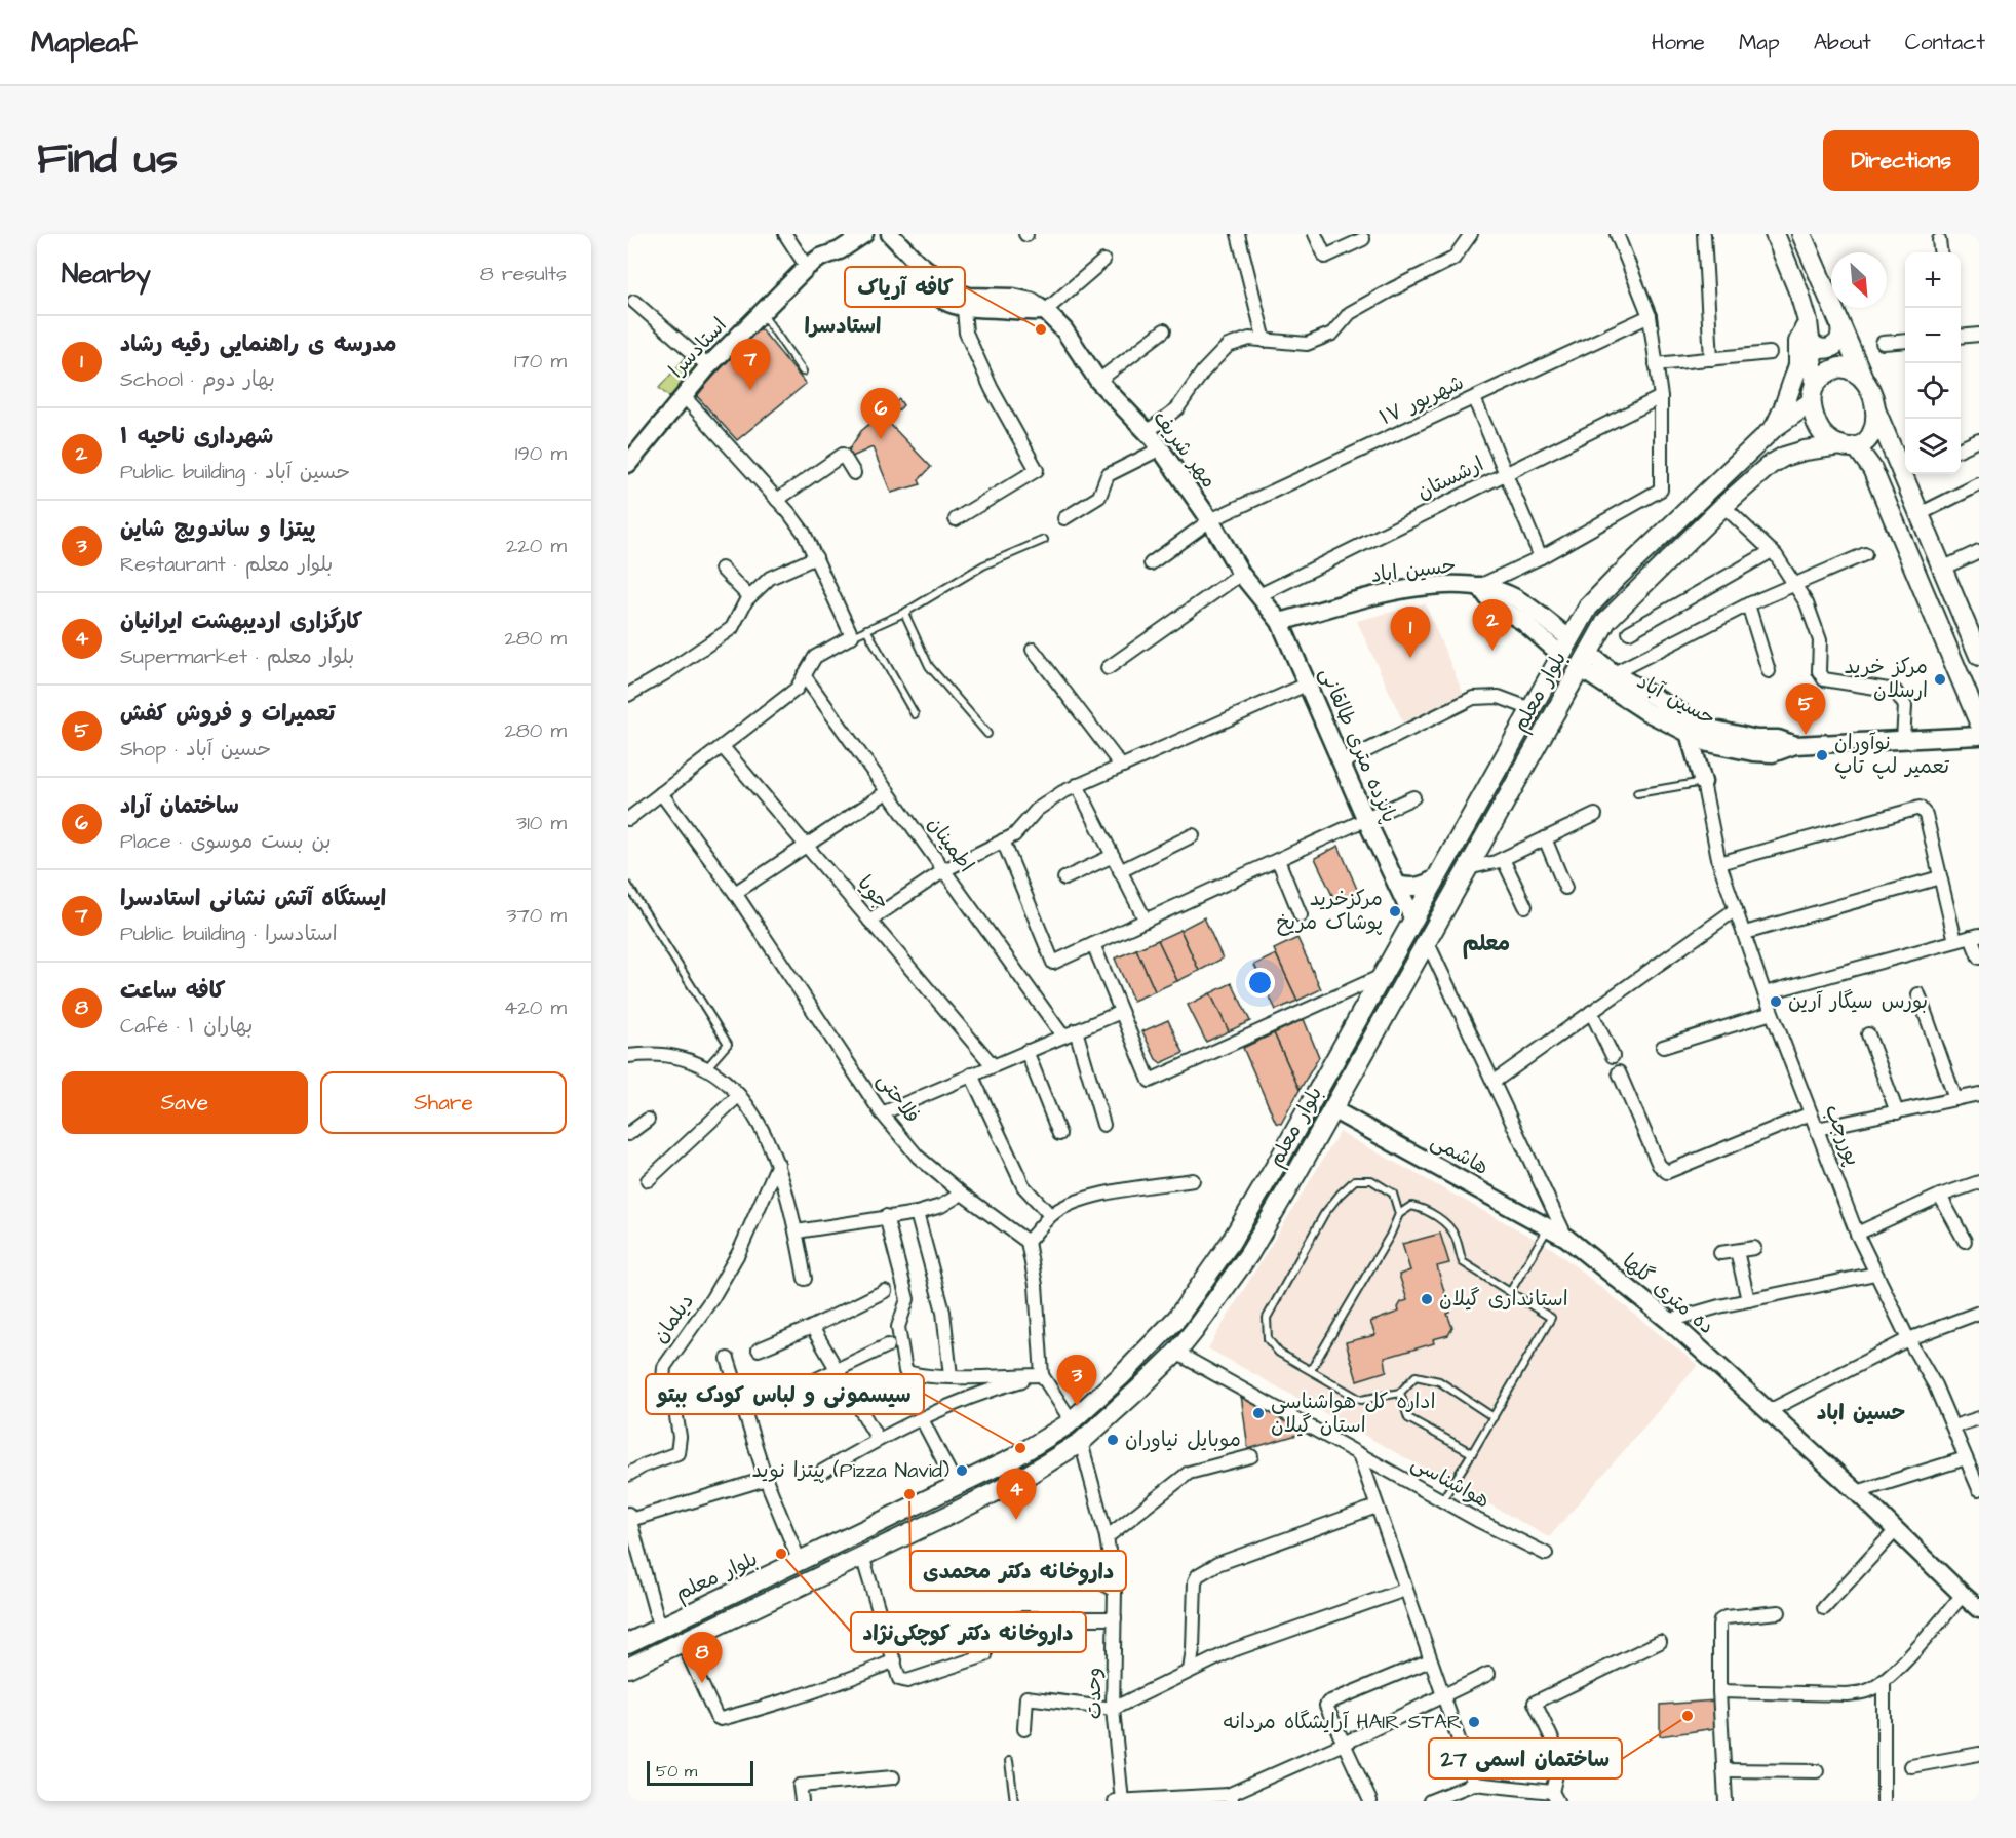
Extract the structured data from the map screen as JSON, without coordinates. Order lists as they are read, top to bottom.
{
  "streets": {
    "main road": ["بلوار معلم"],
    "street": [
      "استادسرا",
      "۱۷ شهریور",
      "مهر شریف",
      "ارشستان",
      "حسین اباد",
      "حسین آباد",
      "پانزده متری طالقانی",
      "اطمینان",
      "جویا",
      "فلاحتی",
      "پوررجب",
      "هاشمی",
      "ده متری گلها",
      "دیلمان",
      "هواشناسی",
      "وحدت"
    ]
  },
  "crossings": [
    ["۱۷ شهریور", "مهر شریف"],
    ["مهر شریف", "ارشستان"],
    ["مهر شریف", "حسین اباد"],
    ["مهر شریف", "پانزده متری طالقانی"],
    ["حسین اباد", "بلوار معلم"],
    ["حسین اباد", "پانزده متری طالقانی"],
    ["بلوار معلم", "حسین آباد"],
    ["بلوار معلم", "پانزده متری طالقانی"],
    ["بلوار معلم", "هاشمی"],
    ["بلوار معلم", "ده متری گلها"],
    ["بلوار معلم", "هواشناسی"],
    ["بلوار معلم", "وحدت"],
    ["حسین آباد", "پوررجب"],
    ["هاشمی", "ده متری گلها"]
  ],
  "districts": ["استادسرا", "معلم", "حسین اباد"],
  "places": [
    "کافه آریاک",
    "مرکز خرید ارسلان",
    "نوآوران تعمیر لپ تاپ",
    "مرکزخرید پوشاک مریخ",
    "بورس سیگار آرین",
    "استانداری گیلان",
    "اداره کل هواشناسی استان گیلان",
    "موبایل نیاوران",
    "سیسمونی و لباس کودک ببتو",
    "پیتزا نوید (Pizza Navid)",
    "داروخانه دکتر محمدی",
    "داروخانه دکتر کوچکی‌نژاد",
    "ساختمان اسمی 27",
    "آرایشگاه مردانه HAIR STAR"
  ],
  "scale_bar": "50 m",
  "north": "bottom right",
  "page": {
    "header": "Mapleaf",
    "nav": [
      "Home",
      "Map",
      "About",
      "Contact"
    ],
    "title": "Find us",
    "buttons": [
      "Directions",
      ["Save", "Share"]
    ],
    "heading": ["Nearby", "8 results"],
    "map_buttons": ["+", "−"],
    "list": [
      {
        "mark": "1",
        "name": "مدرسه ی راهنمایی رقیه رشاد",
        "note": "School · بهار دوم",
        "value": "170 m"
      },
      {
        "mark": "2",
        "name": "شهرداری ناحیه ۱",
        "note": "Public building · حسین آباد",
        "value": "190 m"
      },
      {
        "mark": "3",
        "name": "پیتزا و ساندویچ شاین",
        "note": "Restaurant · بلوار معلم",
        "value": "220 m"
      },
      {
        "mark": "4",
        "name": "کارگزاری اردیبهشت ایرانیان",
        "note": "Supermarket · بلوار معلم",
        "value": "280 m"
      },
      {
        "mark": "5",
        "name": "تعمیرات و فروش کفش",
        "note": "Shop · حسین آباد",
        "value": "280 m"
      },
      {
        "mark": "6",
        "name": "ساختمان آراد",
        "note": "Place · بن بست موسوی",
        "value": "310 m"
      },
      {
        "mark": "7",
        "name": "ایستگاه آتش نشانی استادسرا",
        "note": "Public building · استادسرا",
        "value": "370 m"
      },
      {
        "mark": "8",
        "name": "کافه ساعت",
        "note": "Café · بهاران ۱",
        "value": "420 m"
      }
    ],
    "pins": [
      "7",
      "6",
      "2",
      "1",
      "5",
      "3",
      "4",
      "8"
    ],
    "scale": "50 m"
  }
}
